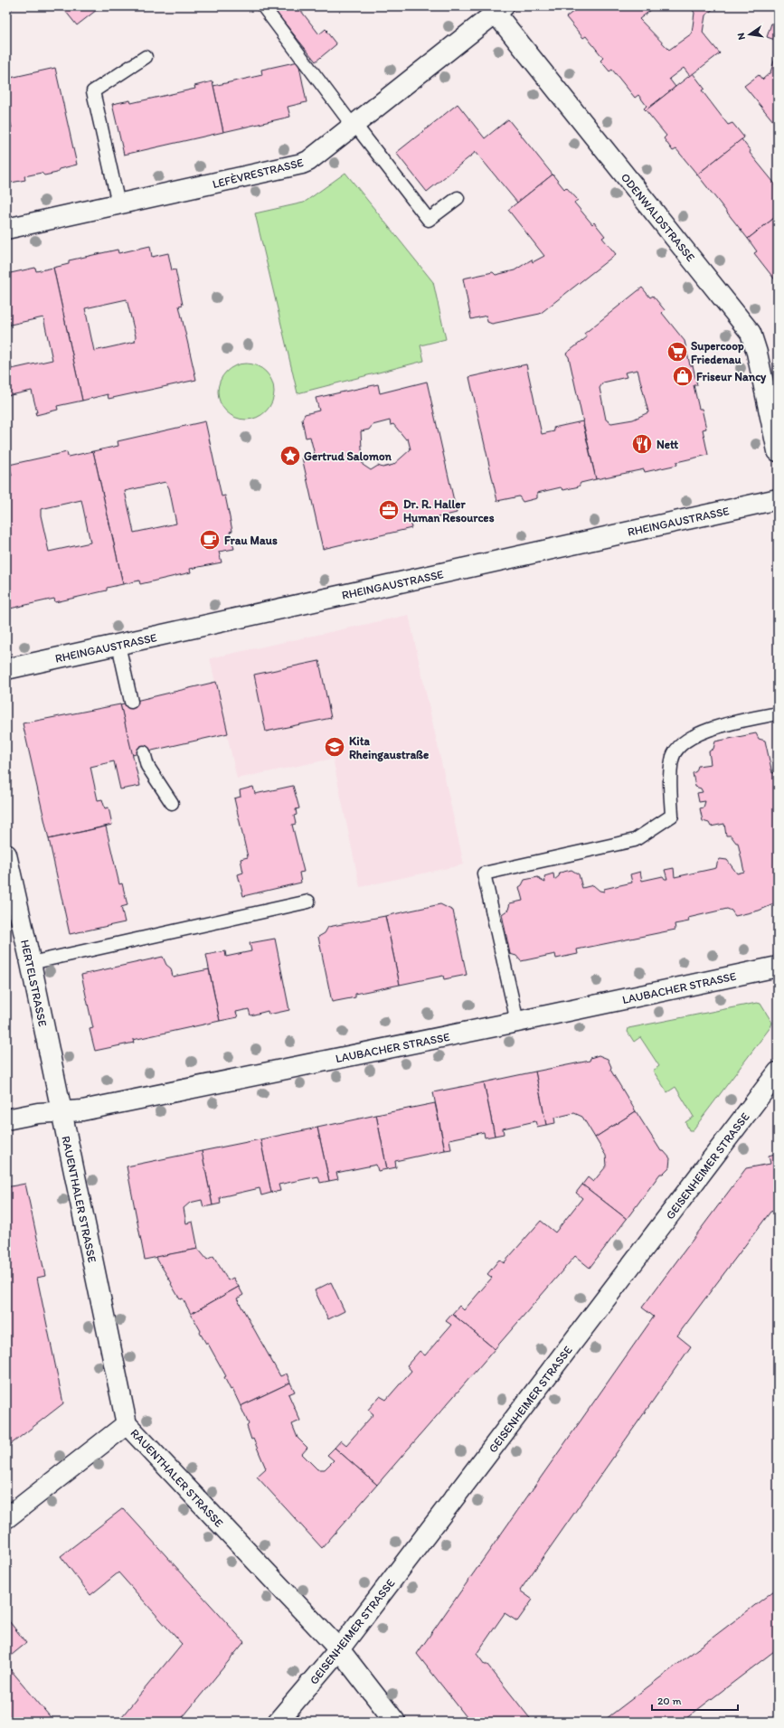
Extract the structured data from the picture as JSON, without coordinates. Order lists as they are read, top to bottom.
{
  "streets": {
    "street": [
      "LEFÈVRESTRASSE",
      "ODENWALDSTRASSE",
      "RHEINGAUSTRASSE",
      "HERTELSTRASSE",
      "LAUBACHER STRASSE",
      "GEISENHEIMER STRASSE",
      "RAUENTHALER STRASSE"
    ]
  },
  "crossings": [
    ["LEFÈVRESTRASSE", "ODENWALDSTRASSE"],
    ["HERTELSTRASSE", "LAUBACHER STRASSE"],
    ["HERTELSTRASSE", "RAUENTHALER STRASSE"],
    ["LAUBACHER STRASSE", "RAUENTHALER STRASSE"],
    ["GEISENHEIMER STRASSE", "RAUENTHALER STRASSE"]
  ],
  "places": {
    "supermarket": ["Supercoop Friedenau"],
    "shop": ["Friseur Nancy"],
    "restaurant": ["Nett"],
    "place": ["Gertrud Salomon"],
    "office": ["Dr. R. Haller Human Resources"],
    "cafe": ["Frau Maus"],
    "school or university": ["Kita Rheingaustraße"]
  },
  "scale_bar": "20 m",
  "north": "left"
}
